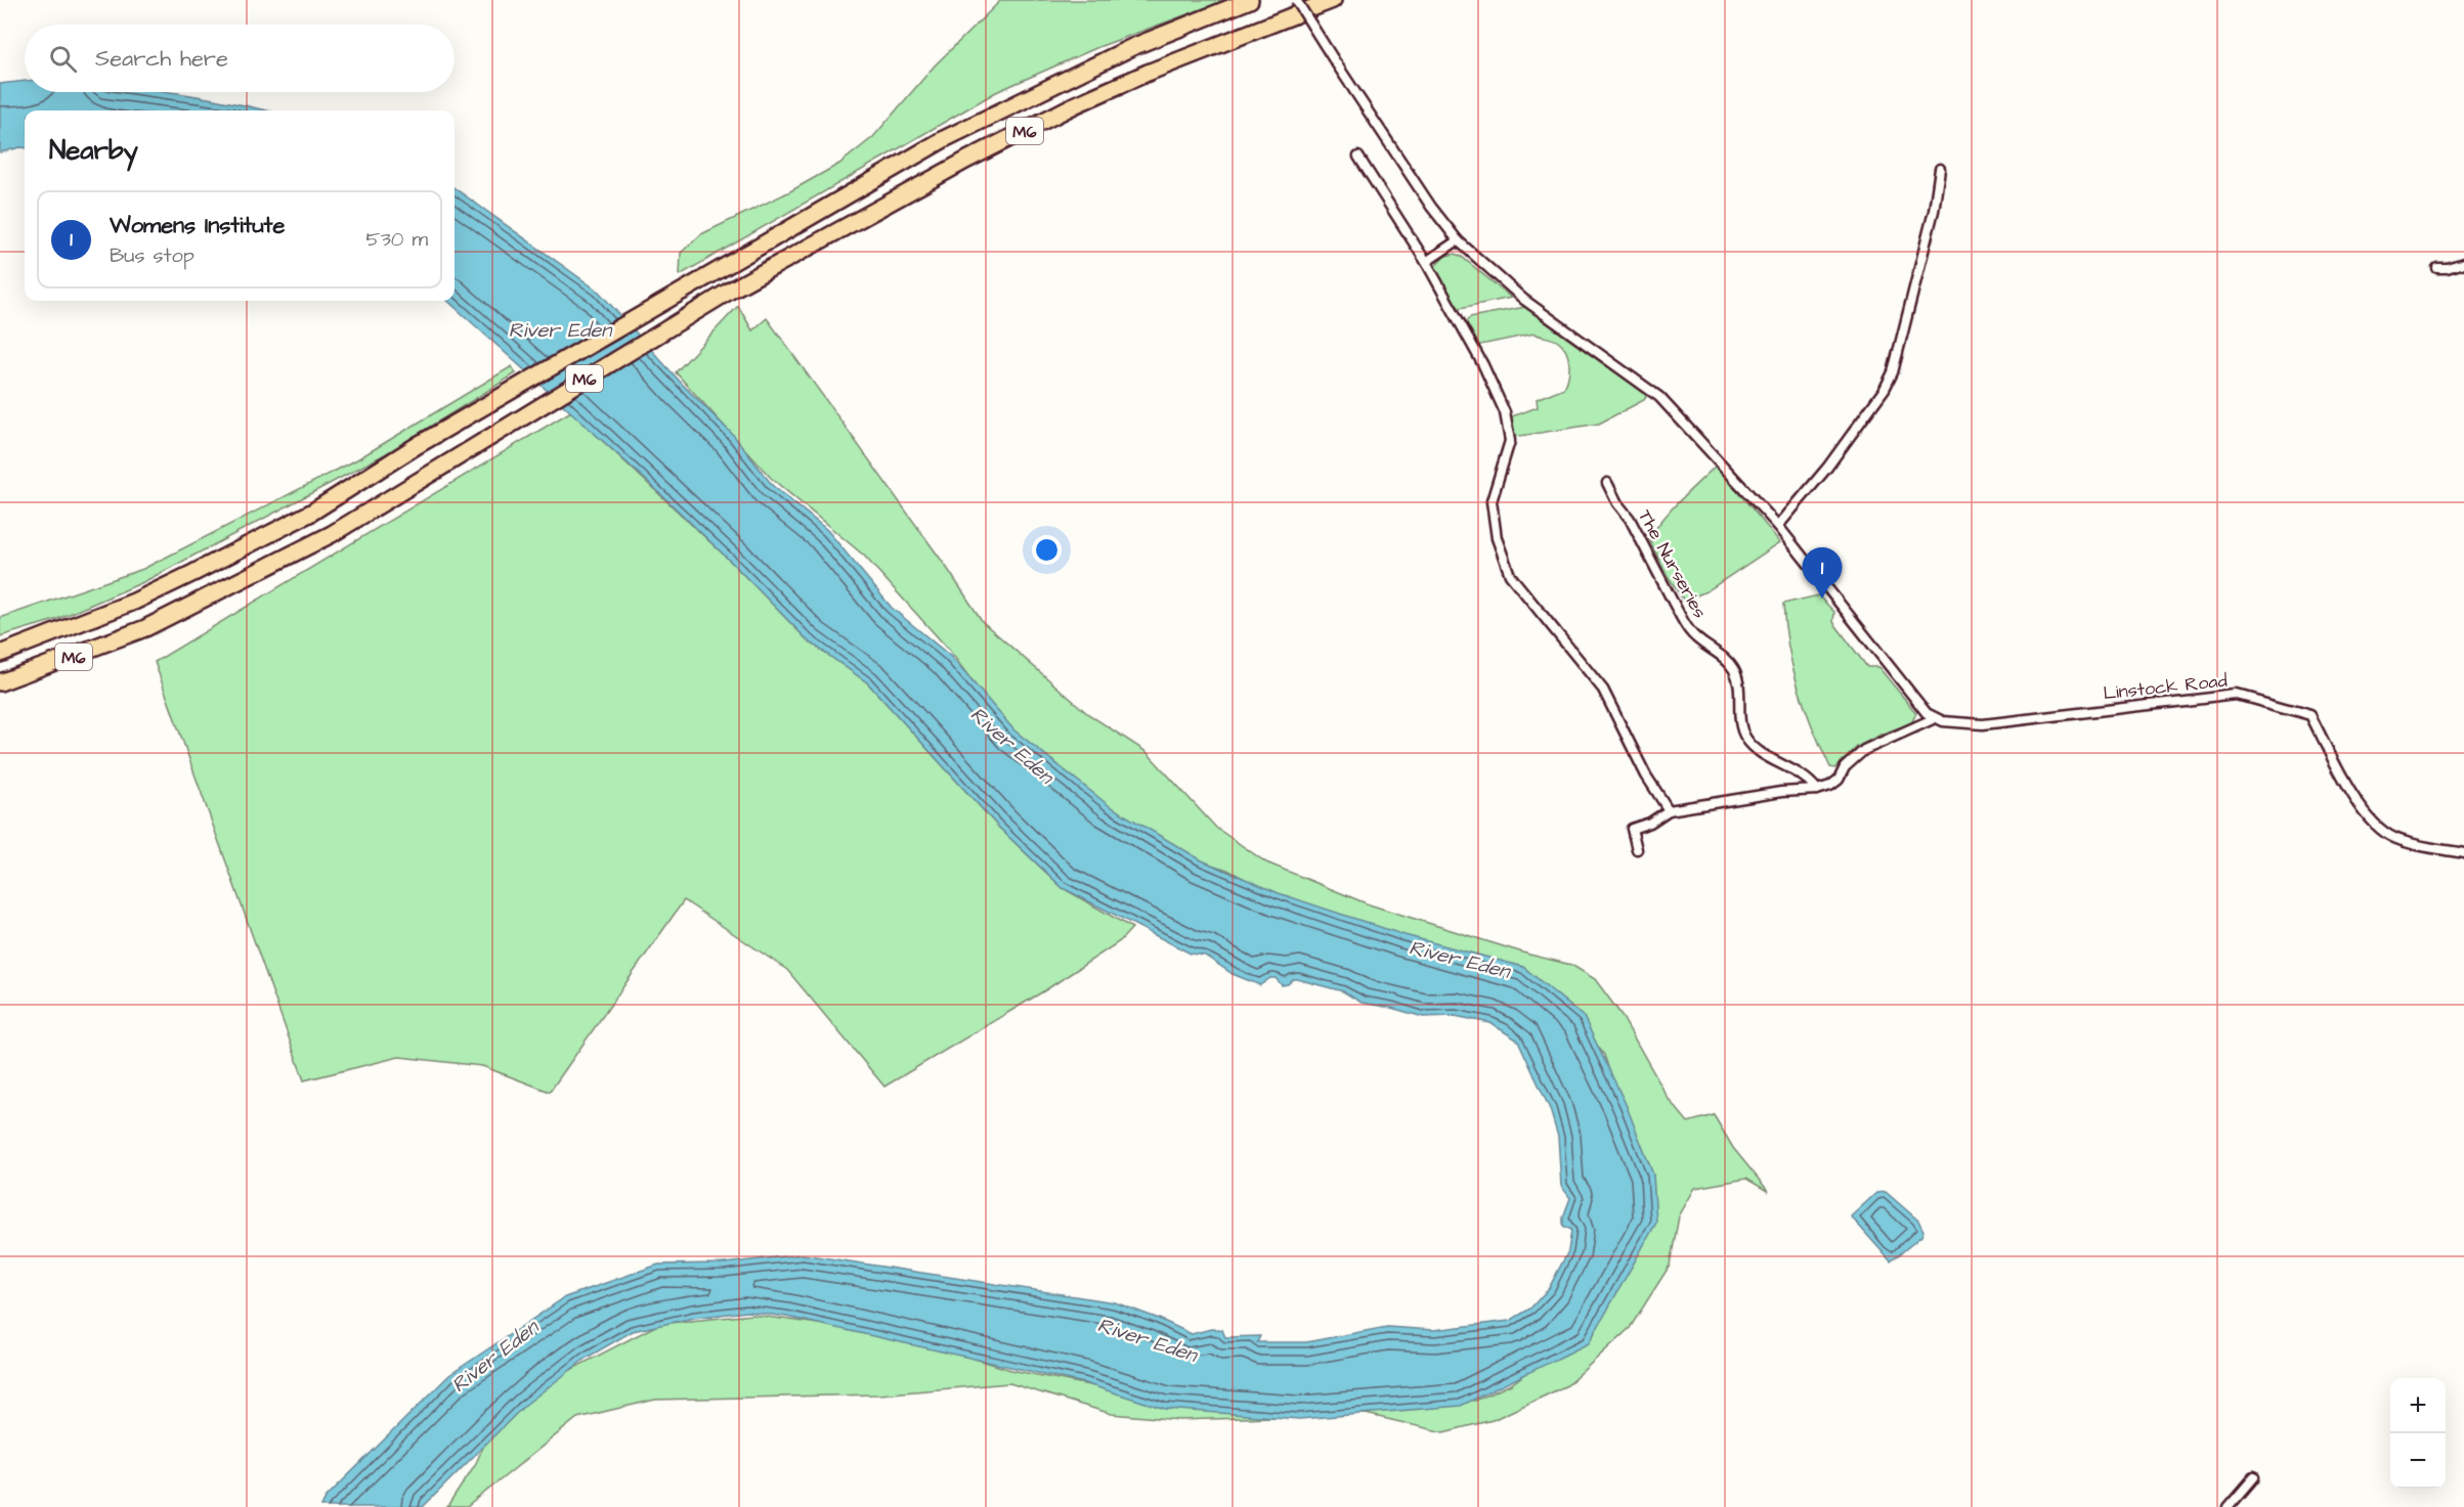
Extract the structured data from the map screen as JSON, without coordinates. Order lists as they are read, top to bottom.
{
  "streets": {
    "highway": ["M6"],
    "street": ["The Nurseries", "Linstock Road"]
  },
  "water": ["River Eden"],
  "page": {
    "search": "Search here",
    "heading": "Nearby",
    "list": [
      {
        "mark": "1",
        "name": "Womens Institute",
        "note": "Bus stop",
        "value": "530 m"
      }
    ],
    "pins": "1",
    "map_buttons": ["+", "−"]
  }
}
